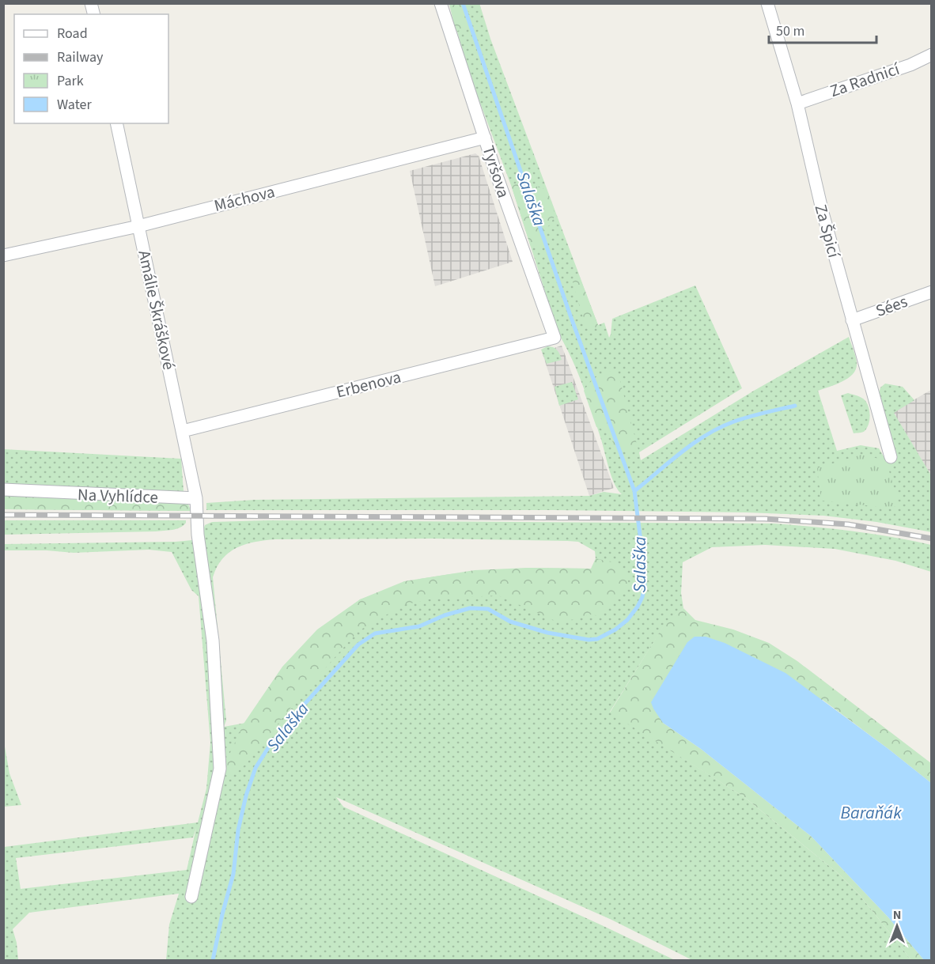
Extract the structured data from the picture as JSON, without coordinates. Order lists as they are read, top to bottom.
{
  "streets": {
    "street": [
      "Za Radnicí",
      "Tyršova",
      "Máchova",
      "Za Špicí",
      "Sées",
      "Amálie Škráškové",
      "Erbenova",
      "Na Vyhlídce"
    ]
  },
  "crossings": [
    ["Za Radnicí", "Za Špicí"],
    ["Tyršova", "Máchova"],
    ["Tyršova", "Erbenova"],
    ["Máchova", "Amálie Škráškové"],
    ["Za Špicí", "Sées"],
    ["Amálie Škráškové", "Erbenova"],
    ["Amálie Škráškové", "Na Vyhlídce"]
  ],
  "water": ["Salaška", "Baraňák"],
  "legend": [
    "Road",
    "Railway",
    "Park",
    "Water"
  ],
  "scale_bar": "50 m",
  "north": "top"
}
